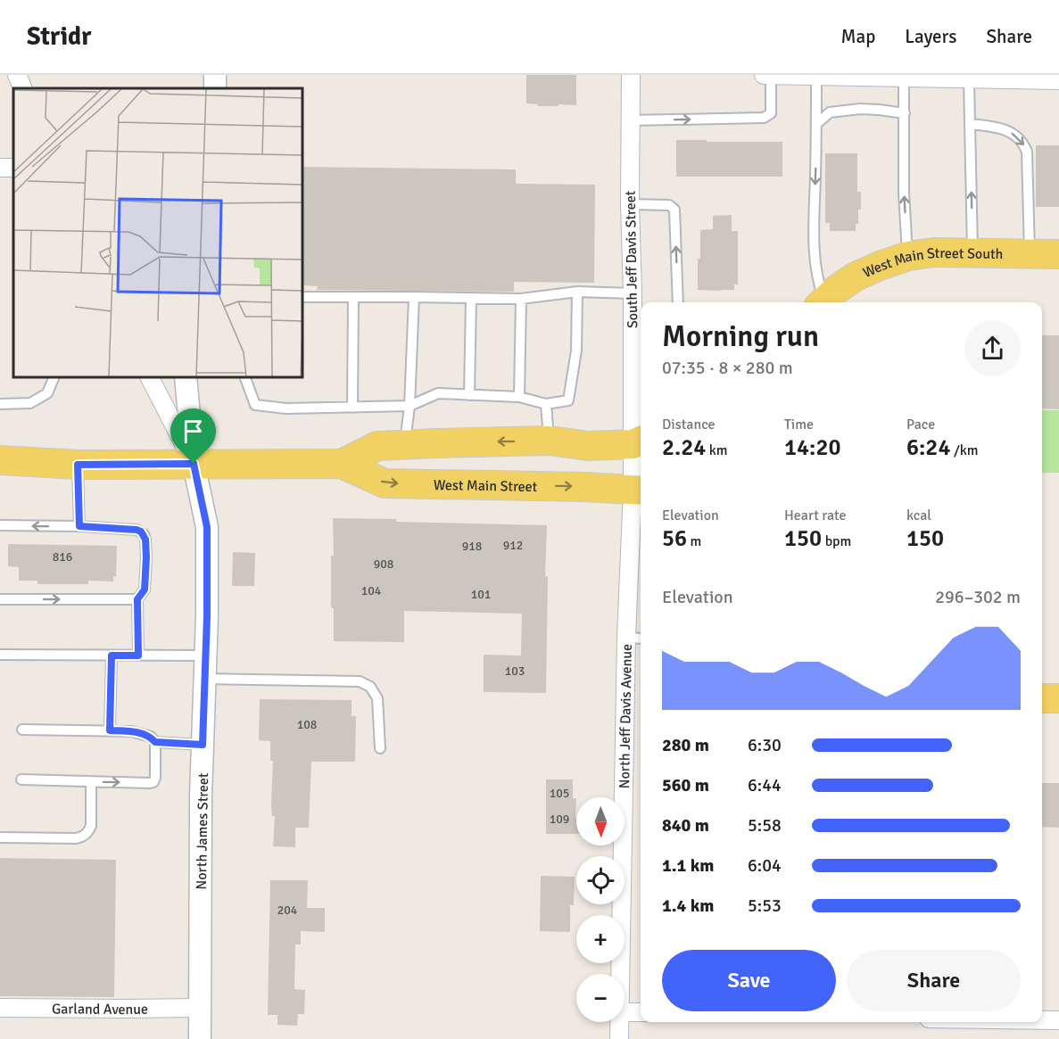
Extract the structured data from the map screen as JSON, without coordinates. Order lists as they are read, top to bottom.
{
  "streets": {
    "main road": ["West Main Street South", "West Main Street"],
    "street": [
      "South Jeff Davis Street",
      "North Jeff Davis Avenue",
      "North James Street",
      "Garland Avenue"
    ]
  },
  "crossings": [
    ["South Jeff Davis Street", "West Main Street"],
    ["South Jeff Davis Street", "North Jeff Davis Avenue"],
    ["West Main Street", "North Jeff Davis Avenue"],
    ["West Main Street", "North James Street"],
    ["North James Street", "Garland Avenue"]
  ],
  "house_numbers": [
    "912",
    "918",
    "816",
    "908",
    "104",
    "101",
    "103",
    "108",
    "105",
    "109",
    "204"
  ],
  "north": "bottom",
  "page": {
    "header": "Stridr",
    "nav": ["Map", "Layers", "Share"],
    "heading": ["Morning run", "07:35 · 8 × 280 m"],
    "stats": [
      ["Distance", "2.24 km"],
      ["Time", "14:20"],
      ["Pace", "6:24 /km"],
      ["Elevation", "56 m"],
      ["Heart rate", "150 bpm"],
      ["kcal", "150"]
    ],
    "chart": ["Elevation", "296–302 m"],
    "list": [
      {
        "name": "280 m",
        "note": "6:30"
      },
      {
        "name": "560 m",
        "note": "6:44"
      },
      {
        "name": "840 m",
        "note": "5:58"
      },
      {
        "name": "1.1 km",
        "note": "6:04"
      },
      {
        "name": "1.4 km",
        "note": "5:53"
      }
    ],
    "map_buttons": ["+", "−"],
    "buttons": ["Save", "Share"]
  }
}
